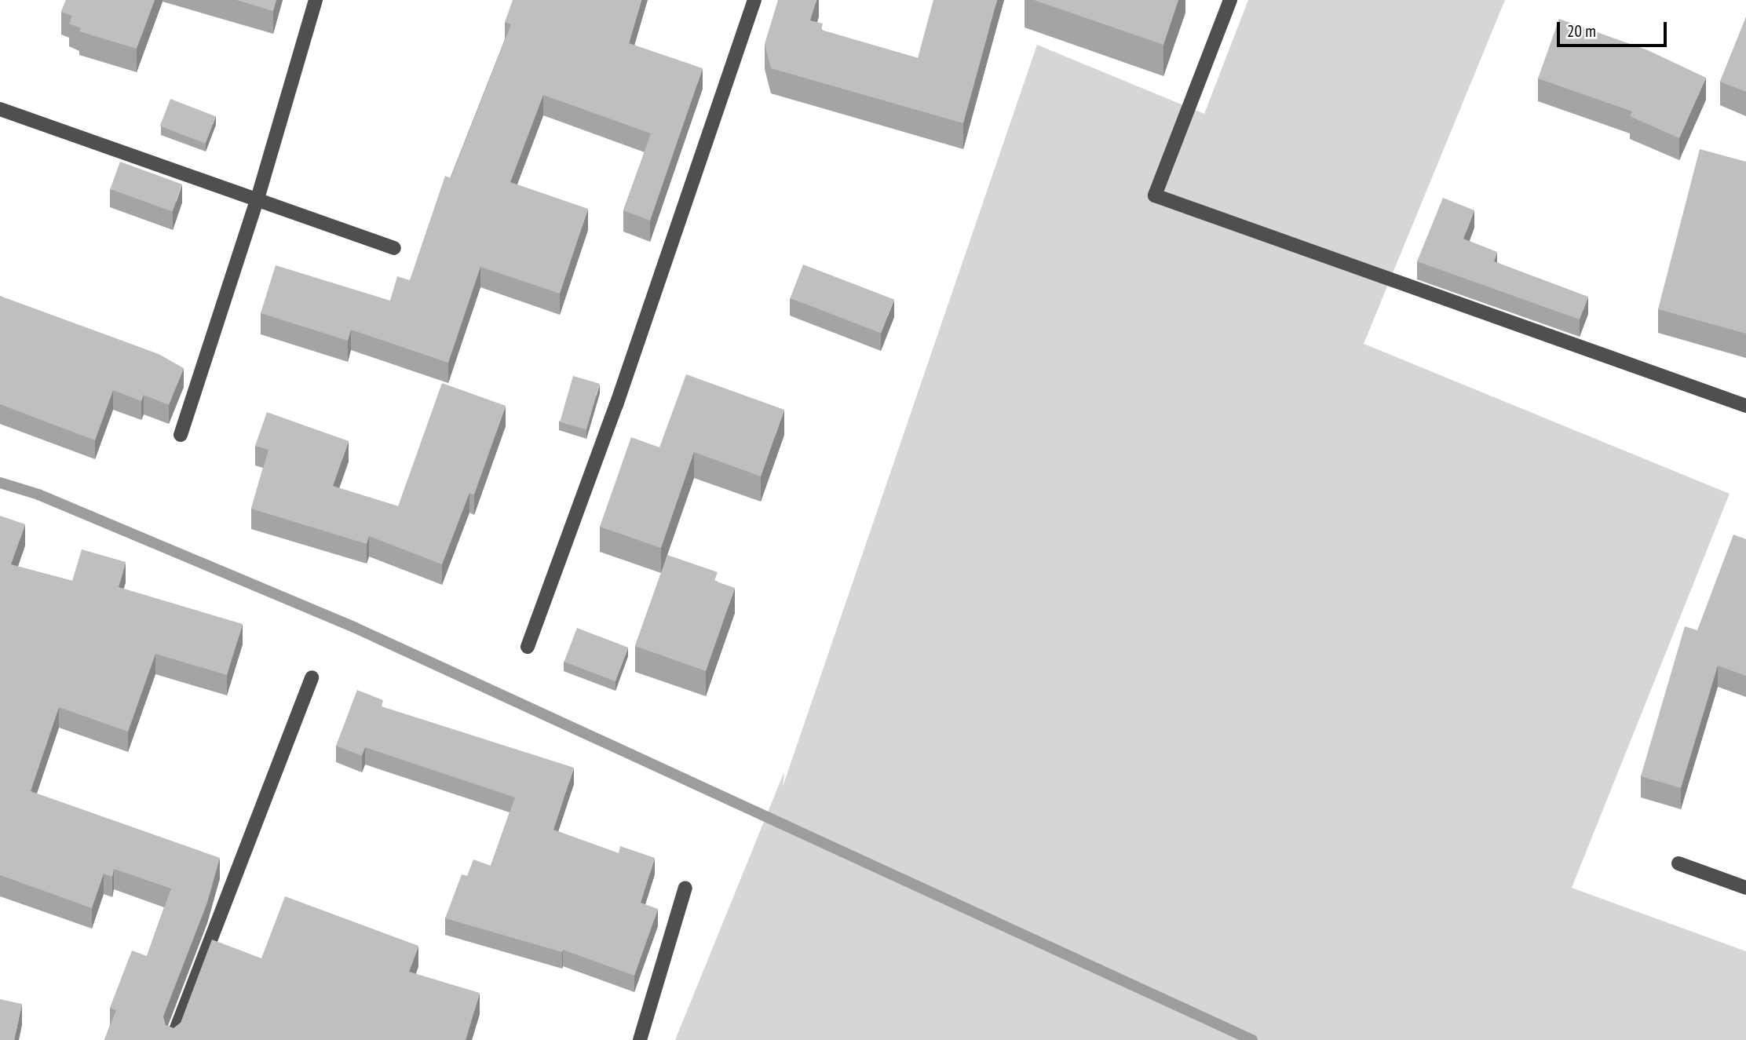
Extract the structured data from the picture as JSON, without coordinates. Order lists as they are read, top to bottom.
{
  "scale_bar": "20 m"
}
